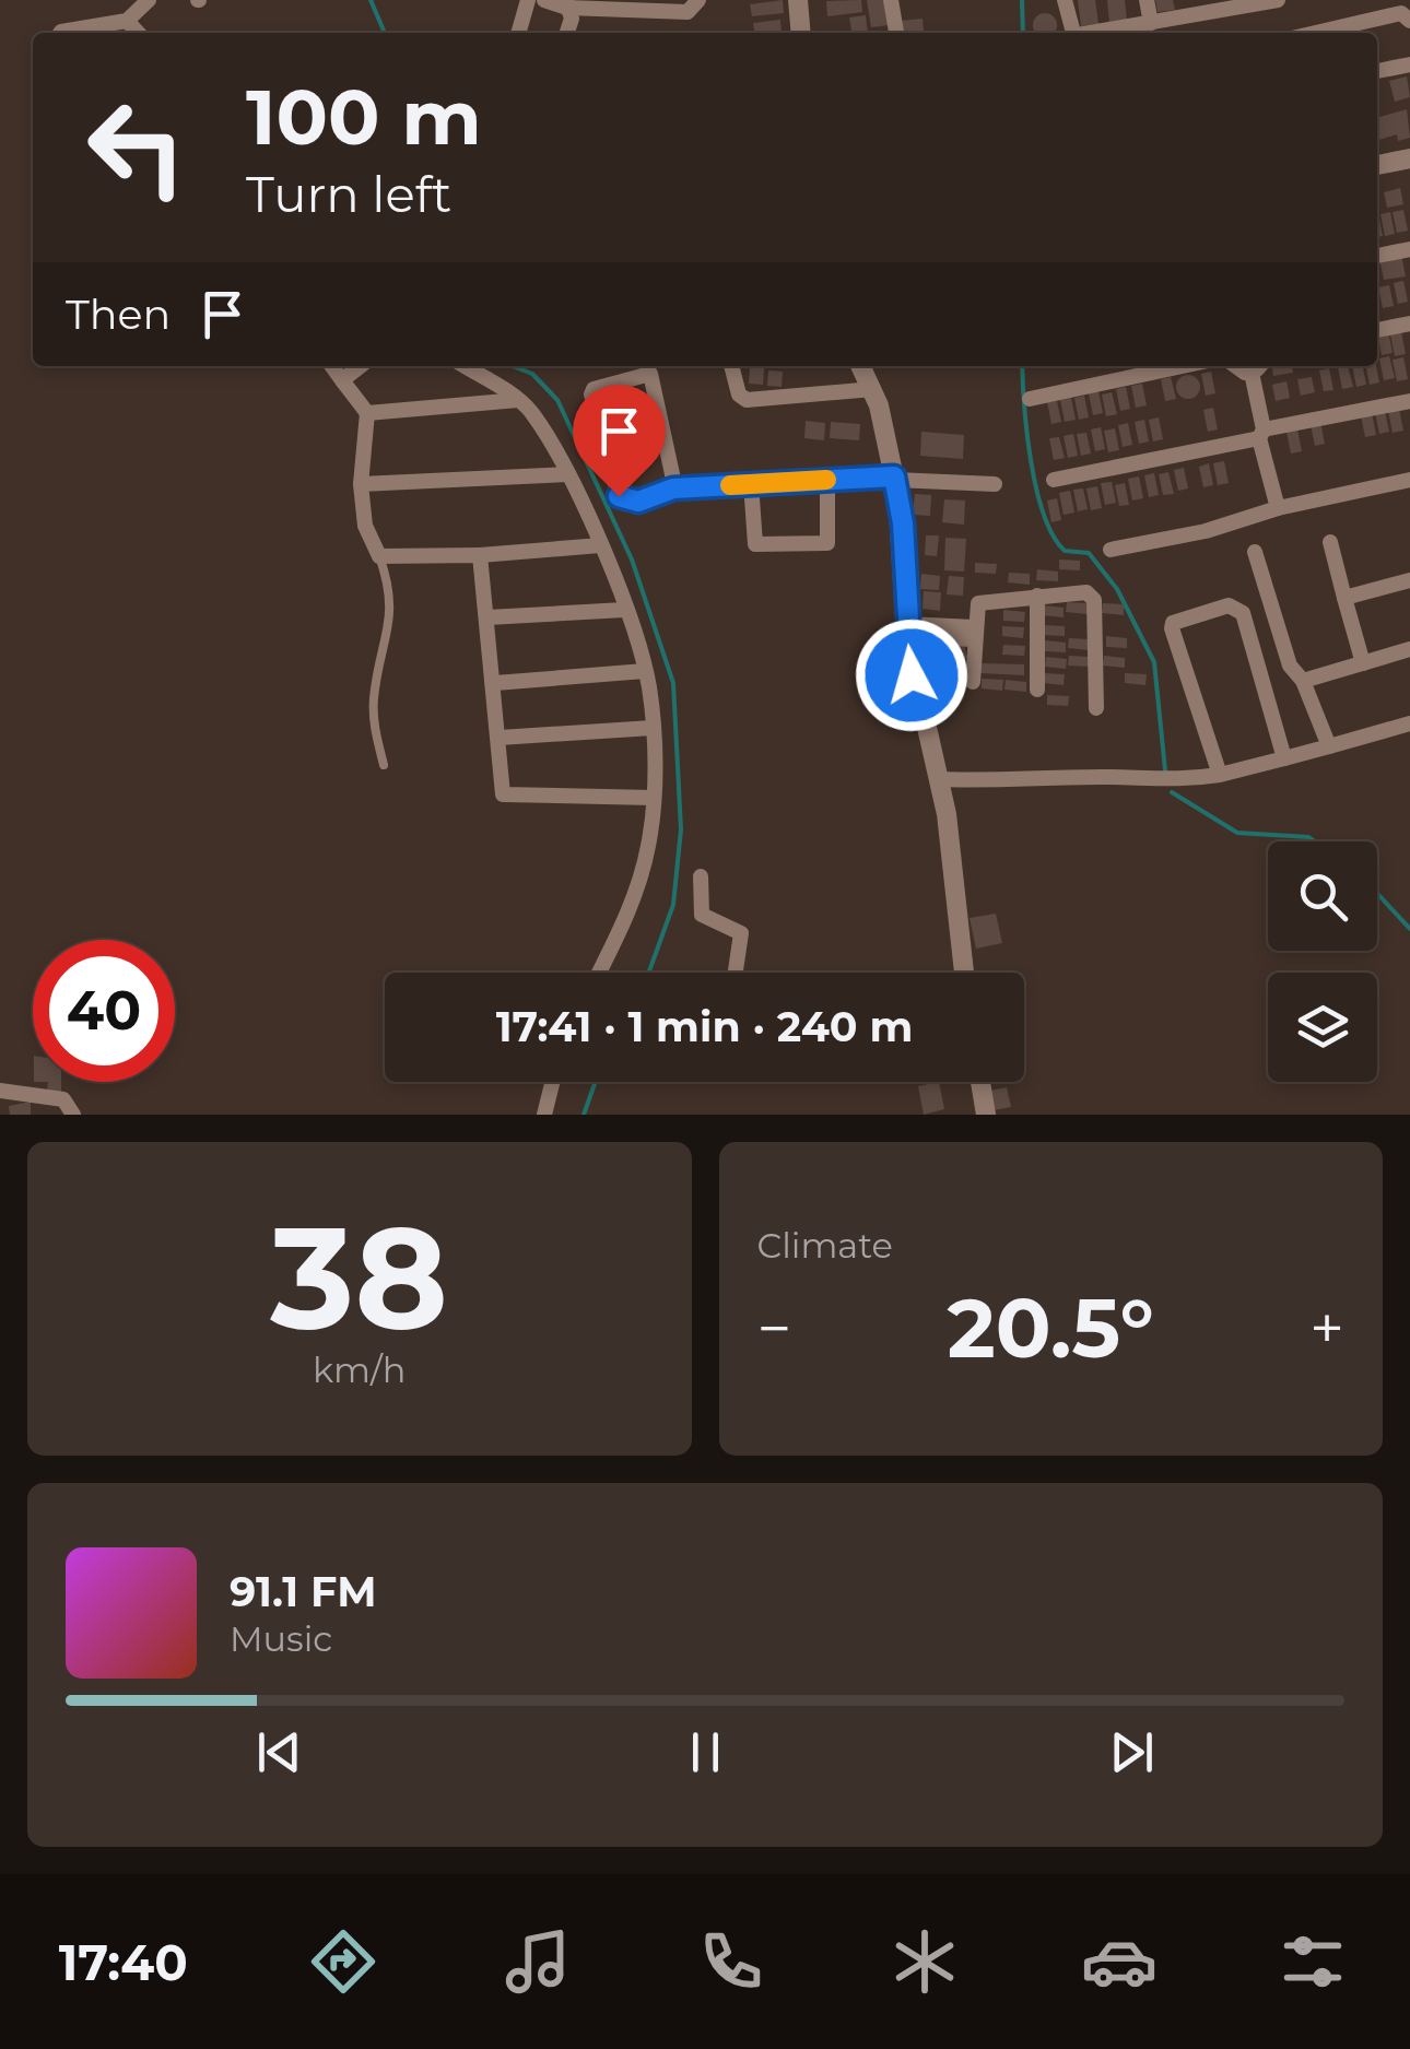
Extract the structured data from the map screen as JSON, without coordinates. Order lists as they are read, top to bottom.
{
  "page": {
    "turn": ["100 m", "Turn left"],
    "then": "Then",
    "limit": "40",
    "trip": "17:41 · 1 min · 240 m",
    "tile": [
      ["38", "km/h"],
      "Climate"
    ],
    "heat": ["−", "20.5°", "+"],
    "song": ["91.1 FM", "Music"],
    "tabs": "17:40"
  }
}
